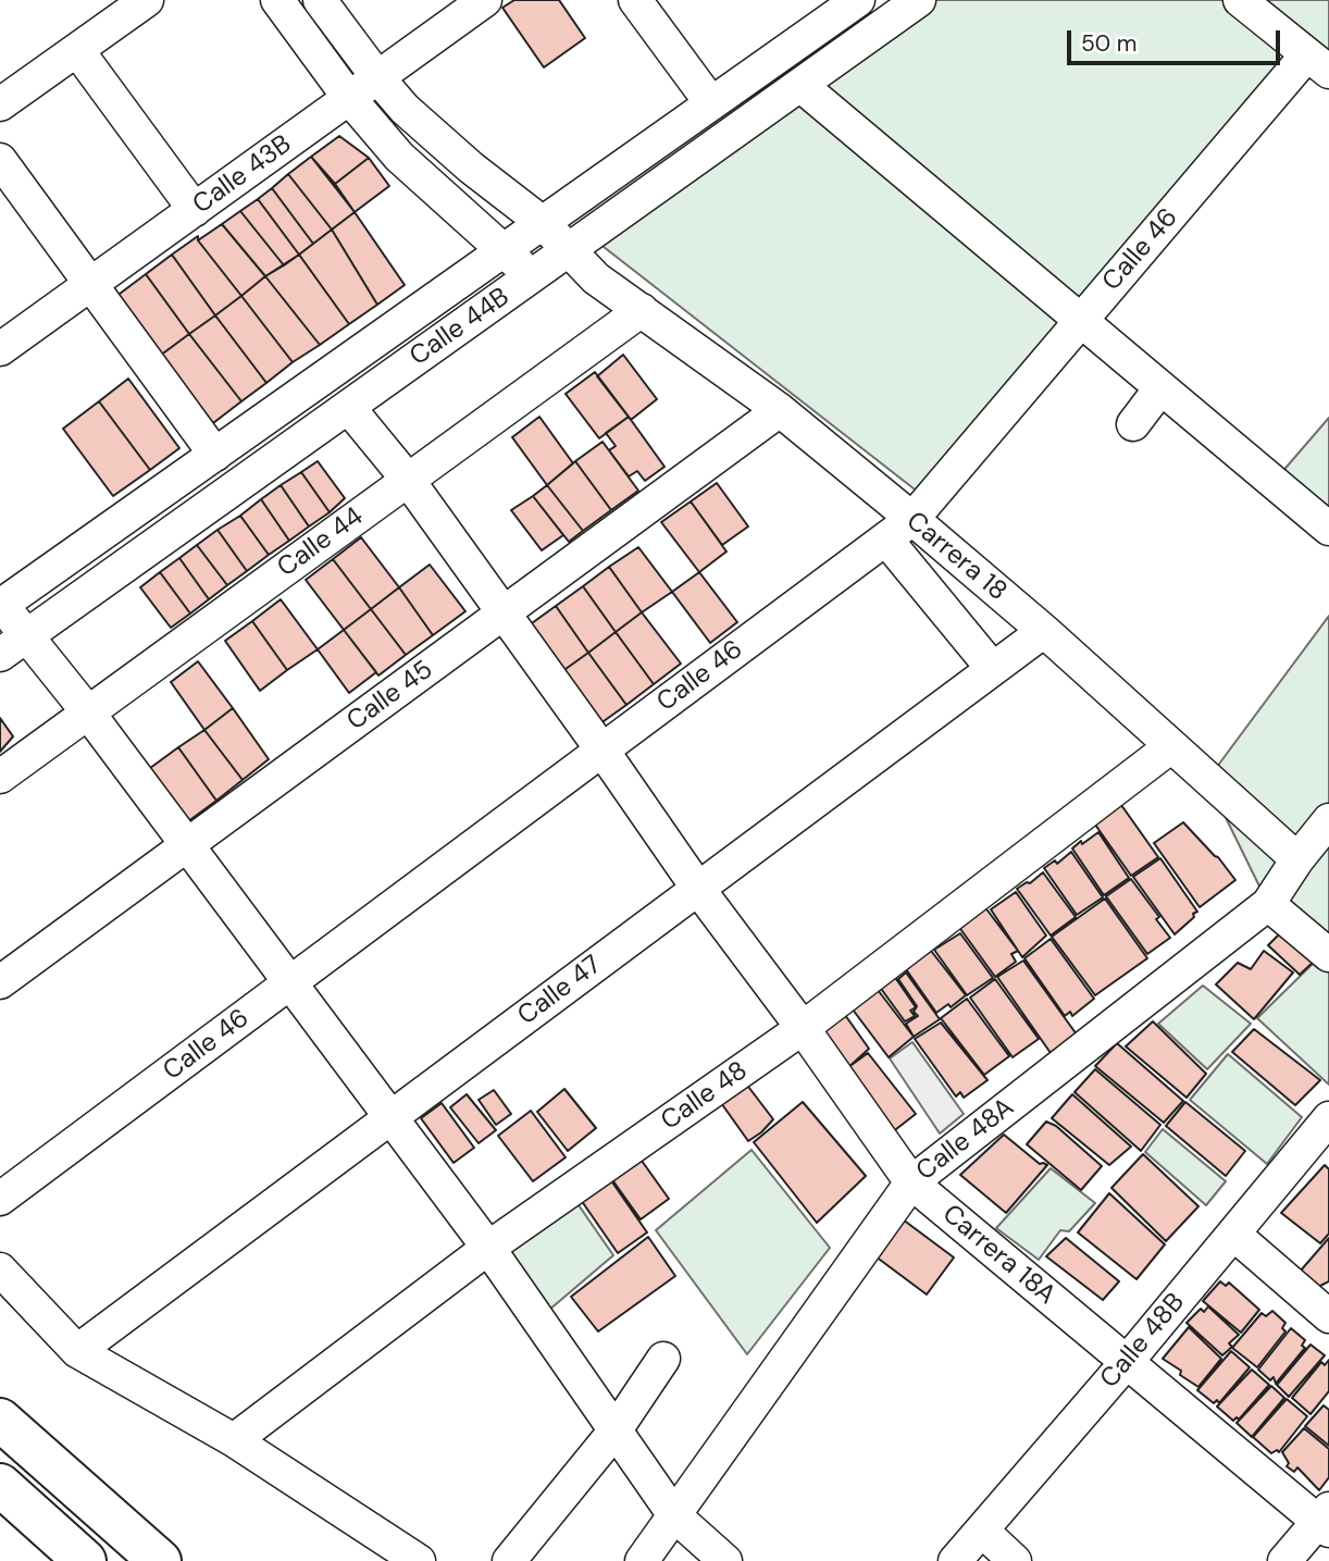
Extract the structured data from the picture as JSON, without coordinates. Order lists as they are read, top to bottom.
{
  "streets": {
    "street": [
      "Calle 43B",
      "Calle 46",
      "Calle 44B",
      "Calle 44",
      "Carrera 18",
      "Calle 45",
      "Calle 47",
      "Calle 48",
      "Calle 48A",
      "Carrera 18A",
      "Calle 48B"
    ]
  },
  "crossings": [
    ["Calle 43B", "Carrera 18"],
    ["Calle 46", "Carrera 18"],
    ["Calle 44B", "Carrera 18"],
    ["Calle 44", "Carrera 18"],
    ["Carrera 18", "Calle 45"],
    ["Carrera 18", "Calle 47"],
    ["Carrera 18", "Calle 48"],
    ["Carrera 18", "Calle 48A"],
    ["Calle 47", "Carrera 18A"],
    ["Calle 48", "Carrera 18A"],
    ["Calle 48A", "Carrera 18A"],
    ["Carrera 18A", "Calle 48B"]
  ],
  "scale_bar": "50 m"
}
